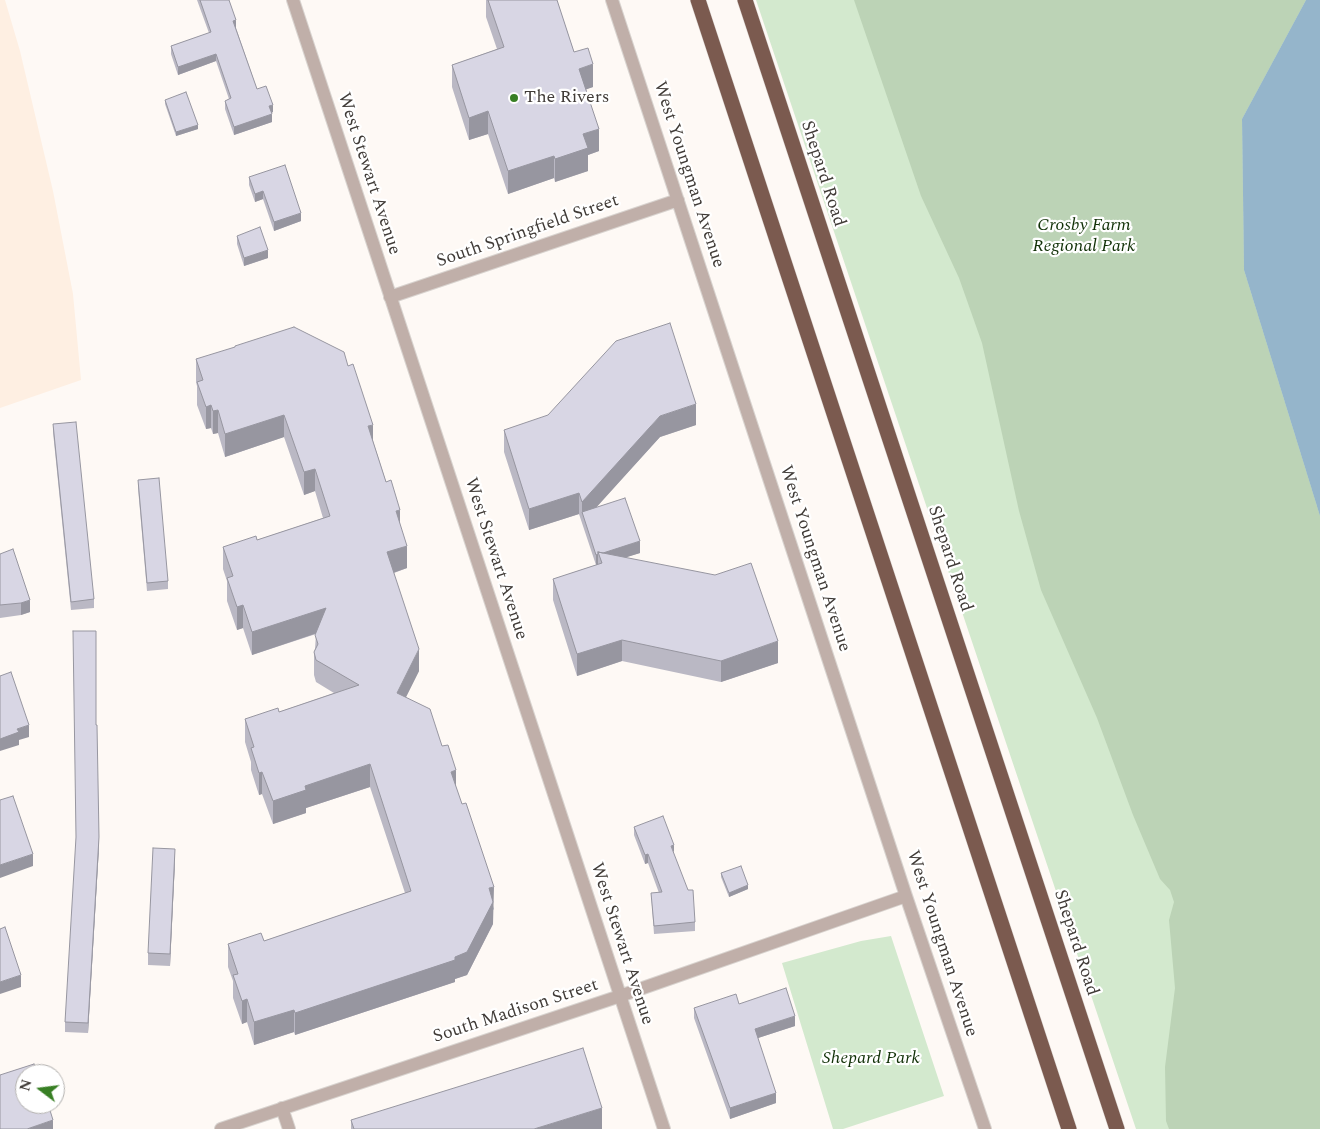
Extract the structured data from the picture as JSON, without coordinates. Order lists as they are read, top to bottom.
{
  "streets": {
    "highway": ["Shepard Road"],
    "street": [
      "West Stewart Avenue",
      "West Youngman Avenue",
      "South Springfield Street",
      "South Madison Street"
    ]
  },
  "crossings": [
    ["West Stewart Avenue", "South Springfield Street"],
    ["West Stewart Avenue", "South Madison Street"],
    ["West Youngman Avenue", "South Springfield Street"],
    ["West Youngman Avenue", "South Madison Street"]
  ],
  "parks": ["Crosby Farm Regional Park", "Shepard Park"],
  "places": ["The Rivers"],
  "north": "left"
}
